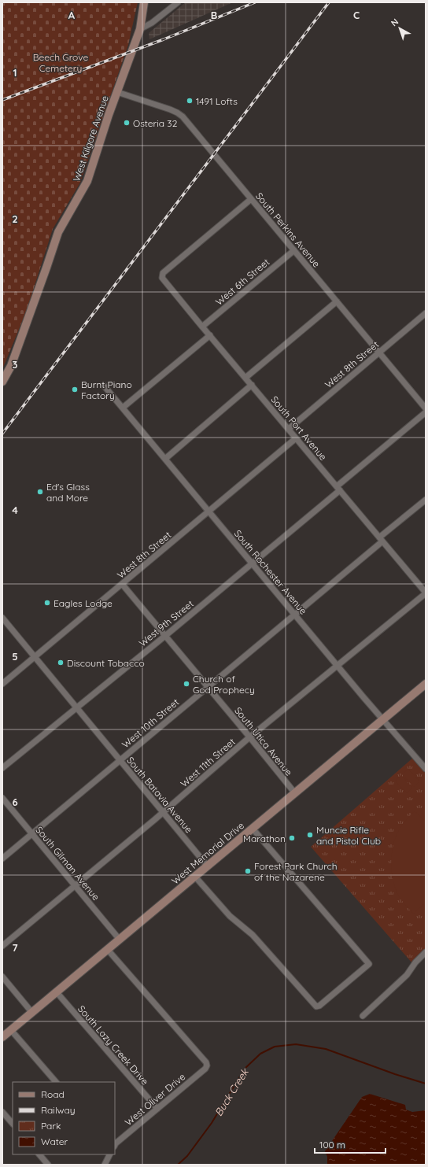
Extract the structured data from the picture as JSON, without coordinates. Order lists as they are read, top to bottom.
{
  "streets": {
    "main road": ["West Kilgore Avenue", "West Memorial Drive"],
    "street": [
      "South Perkins Avenue",
      "West 6th Street",
      "West 8th Street",
      "South Port Avenue",
      "South Rochester Avenue",
      "West 9th Street",
      "West 10th Street",
      "South Utica Avenue",
      "West 11th Street",
      "South Batavia Avenue",
      "South Gilman Avenue",
      "South Lazy Creek Drive",
      "West Oliver Drive"
    ]
  },
  "crossings": [
    ["West Kilgore Avenue", "South Perkins Avenue"],
    ["South Perkins Avenue", "West 6th Street"],
    ["South Perkins Avenue", "West 8th Street"],
    ["South Perkins Avenue", "South Port Avenue"],
    ["West 6th Street", "South Port Avenue"],
    ["West 8th Street", "South Port Avenue"],
    ["West 8th Street", "South Rochester Avenue"],
    ["West 8th Street", "South Utica Avenue"],
    ["West 8th Street", "South Batavia Avenue"],
    ["South Port Avenue", "West 9th Street"],
    ["South Port Avenue", "West 10th Street"],
    ["South Port Avenue", "West 11th Street"],
    ["South Rochester Avenue", "West 9th Street"],
    ["South Rochester Avenue", "West 10th Street"],
    ["South Rochester Avenue", "West 11th Street"],
    ["South Rochester Avenue", "West Memorial Drive"],
    ["West 9th Street", "South Utica Avenue"],
    ["West 9th Street", "South Batavia Avenue"],
    ["West 10th Street", "South Utica Avenue"],
    ["West 10th Street", "South Batavia Avenue"],
    ["West 10th Street", "South Gilman Avenue"],
    ["South Utica Avenue", "West 11th Street"],
    ["South Utica Avenue", "West Memorial Drive"],
    ["West 11th Street", "South Batavia Avenue"],
    ["West 11th Street", "South Gilman Avenue"],
    ["South Batavia Avenue", "West Memorial Drive"],
    ["West Memorial Drive", "South Gilman Avenue"],
    ["West Memorial Drive", "South Lazy Creek Drive"],
    ["West Memorial Drive", "West Oliver Drive"],
    ["South Lazy Creek Drive", "West Oliver Drive"]
  ],
  "water": ["Buck Creek"],
  "parks": ["Beech Grove Cemetery"],
  "places": [
    "1491 Lofts",
    "Osteria 32",
    "Burnt Piano Factory",
    "Ed's Glass and More",
    "Eagles Lodge",
    "Discount Tobacco",
    "Church of God Prophecy",
    "Muncie Rifle and Pistol Club",
    "Marathon",
    "Forest Park Church of the Nazarene"
  ],
  "legend": [
    "Road",
    "Railway",
    "Park",
    "Water"
  ],
  "scale_bar": "100 m",
  "north": "top left",
  "grid": {
    "columns": ["A", "B", "C"],
    "rows": [
      "1",
      "2",
      "3",
      "4",
      "5",
      "6",
      "7"
    ]
  }
}
